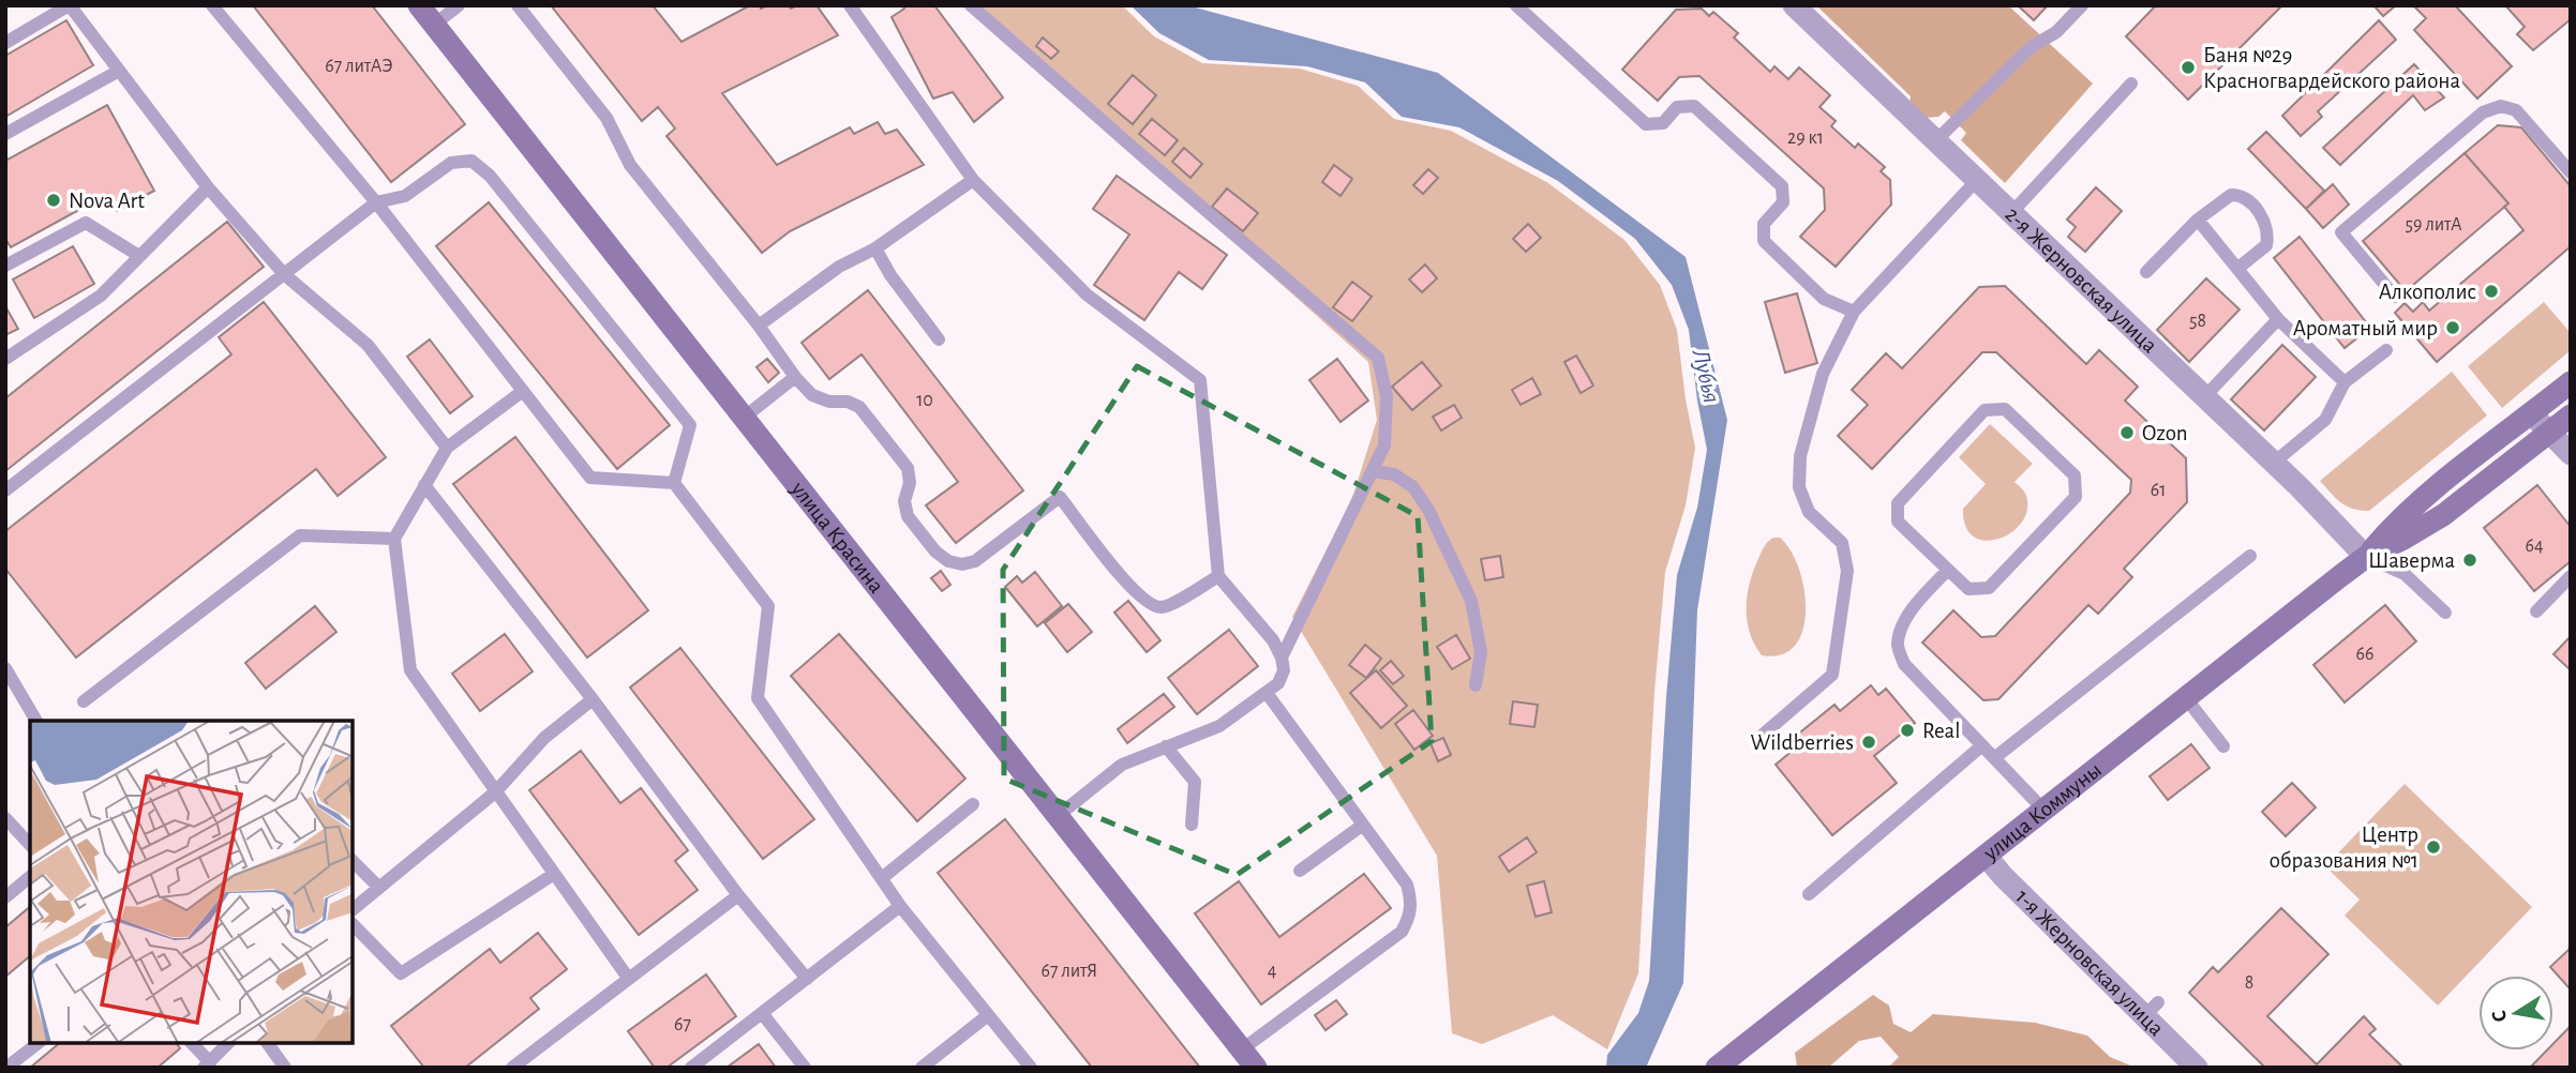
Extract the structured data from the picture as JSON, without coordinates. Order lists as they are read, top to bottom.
{
  "streets": {
    "main road": ["улица Красина", "улица Коммуны"],
    "street": ["2-я Жерновская улица", "1-я Жерновская улица"]
  },
  "crossings": [
    ["2-я Жерновская улица", "улица Коммуны"],
    ["улица Коммуны", "1-я Жерновская улица"]
  ],
  "water": ["Лубья"],
  "places": [
    "Баня №29 Красногвардейского района",
    "Nova Art",
    "Алкополис",
    "Ароматный мир",
    "Ozon",
    "Шаверма",
    "Real",
    "Wildberries",
    "Центр образования №1"
  ],
  "house_numbers": [
    "67 литАЭ",
    "29 к1",
    "59 литА",
    "58",
    "10",
    "61",
    "64",
    "66",
    "67 литЯ",
    "4",
    "8",
    "67"
  ],
  "north": "left"
}
